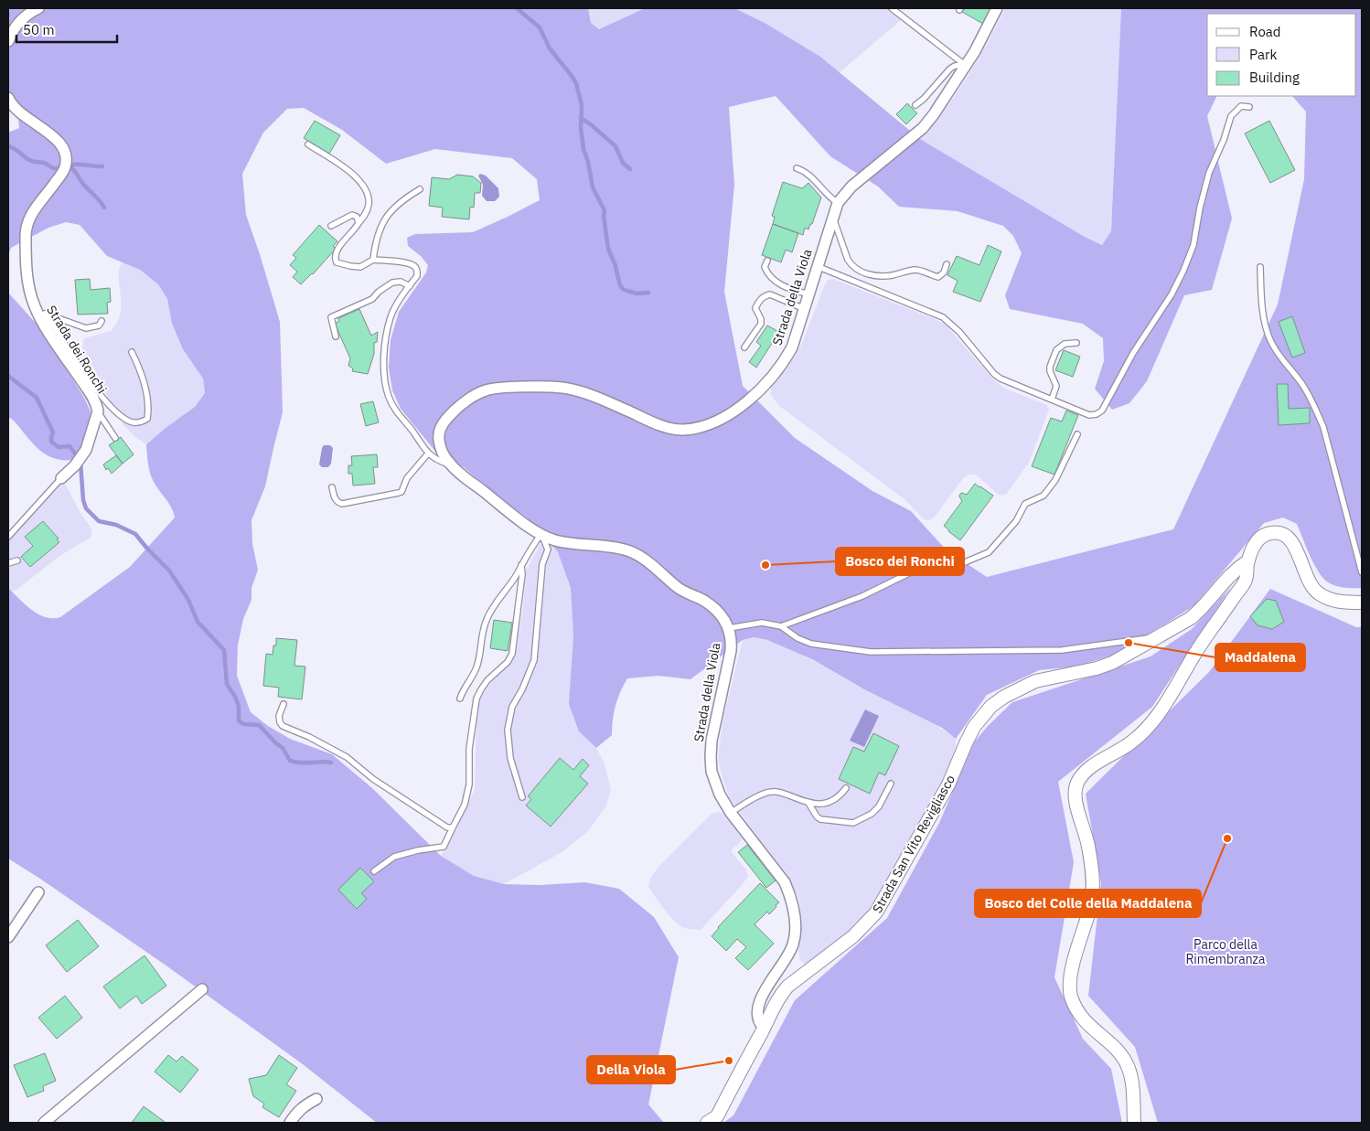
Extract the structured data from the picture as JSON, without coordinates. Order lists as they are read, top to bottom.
{
  "streets": {
    "street": ["Strada della Viola", "Strada dei Ronchi", "Strada San Vito Revigliasco"]
  },
  "crossings": [
    ["Strada della Viola", "Strada San Vito Revigliasco"]
  ],
  "parks": ["Parco della Rimembranza"],
  "places": [
    "Bosco dei Ronchi",
    "Maddalena",
    "Bosco del Colle della Maddalena",
    "Della Viola"
  ],
  "legend": ["Road", "Park", "Building"],
  "scale_bar": "50 m"
}
